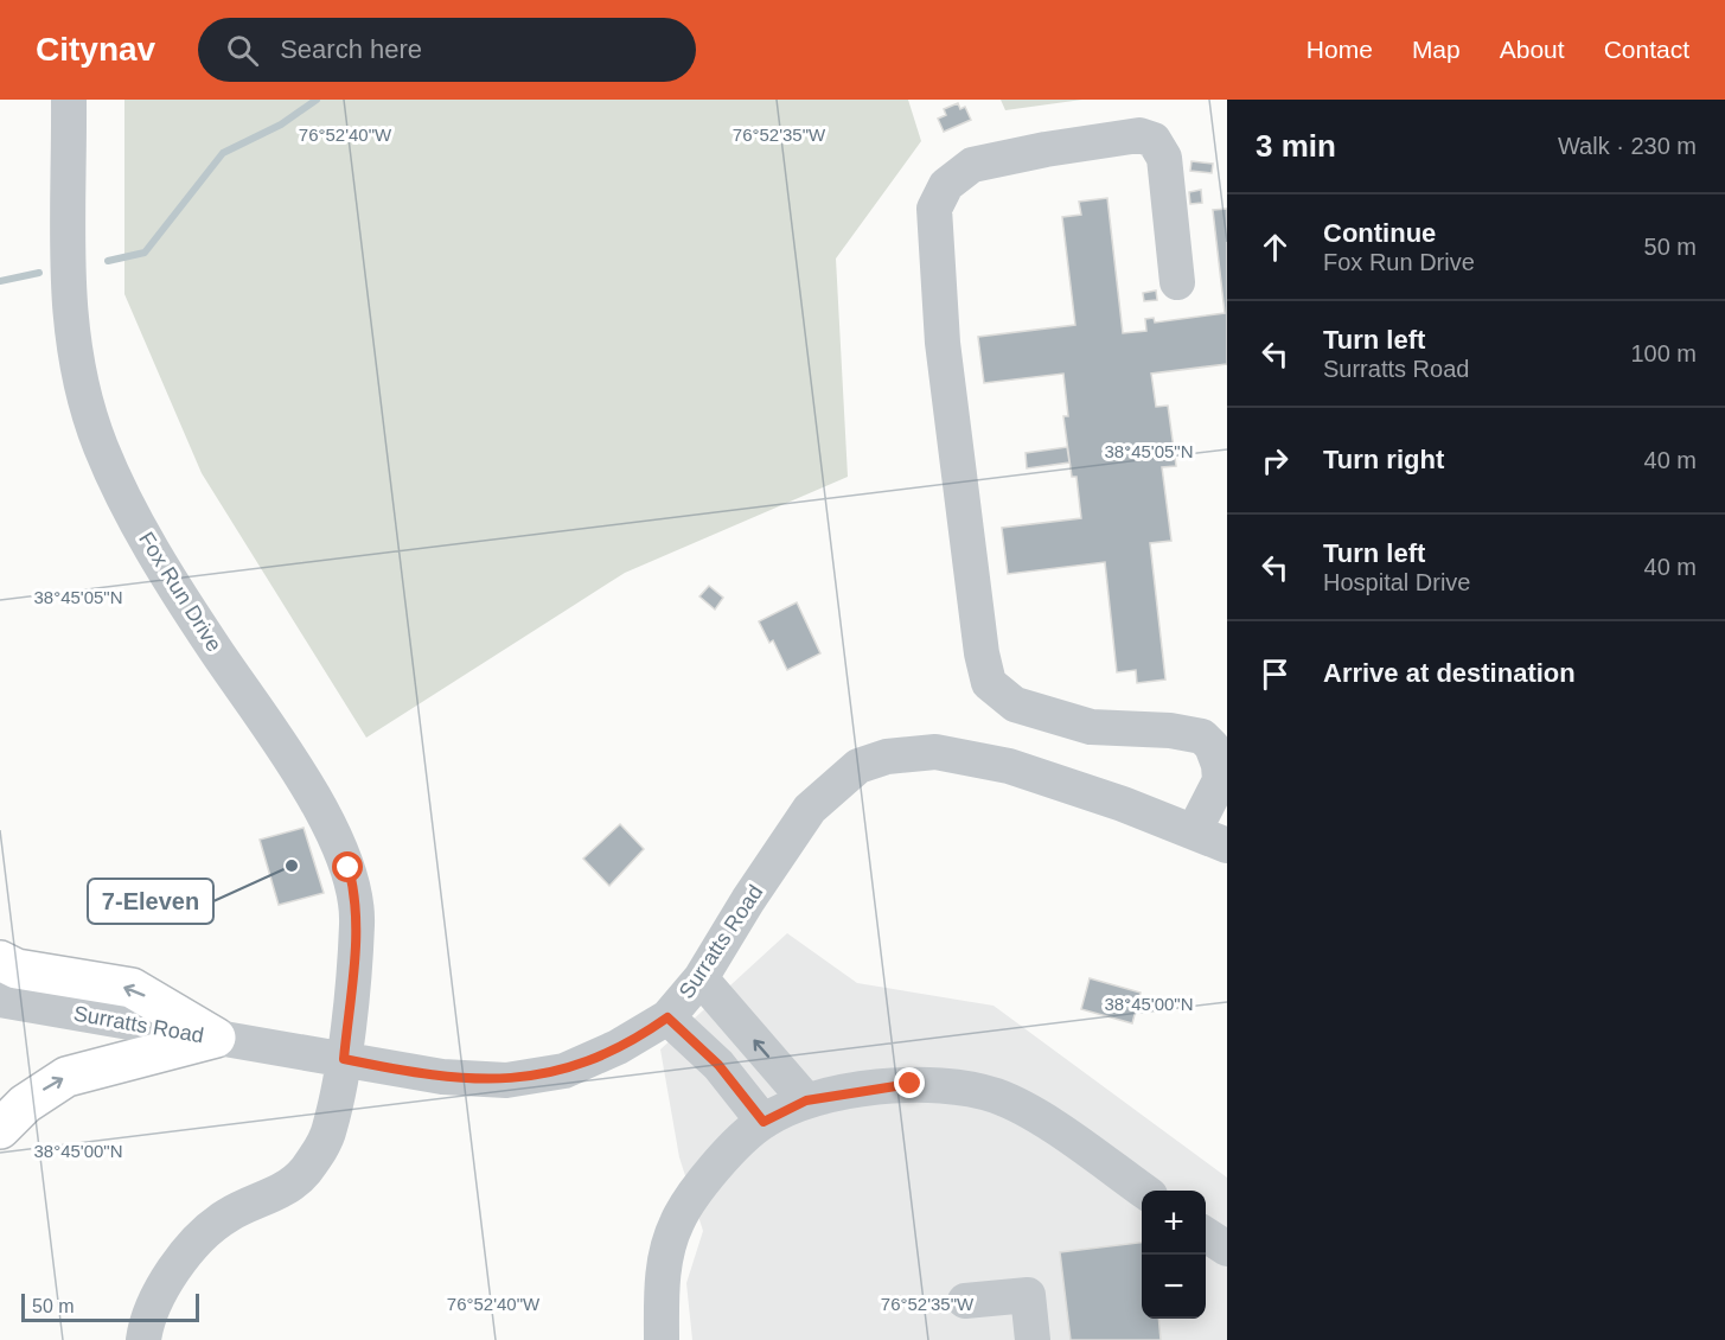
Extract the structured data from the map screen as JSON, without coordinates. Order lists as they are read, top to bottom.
{
  "streets": {
    "street": ["Fox Run Drive", "Surratts Road"]
  },
  "crossings": [
    ["Fox Run Drive", "Surratts Road"]
  ],
  "places": ["7-Eleven"],
  "scale_bar": "50 m",
  "page": {
    "header": "Citynav",
    "search": "Search here",
    "nav": [
      "Home",
      "Map",
      "About",
      "Contact"
    ],
    "heading": ["3 min", "Walk · 230 m"],
    "list": [
      ["Continue", "Fox Run Drive", "50 m"],
      ["Turn left", "Surratts Road", "100 m"],
      ["Turn right", "40 m"],
      ["Turn left", "Hospital Drive", "40 m"],
      "Arrive at destination"
    ],
    "map_buttons": ["+", "−"],
    "scale": "50 m"
  },
  "coordinates": [
    "76°52'40\"W",
    "76°52'35\"W",
    "38°45'05\"N",
    "38°45'00\"N"
  ]
}
